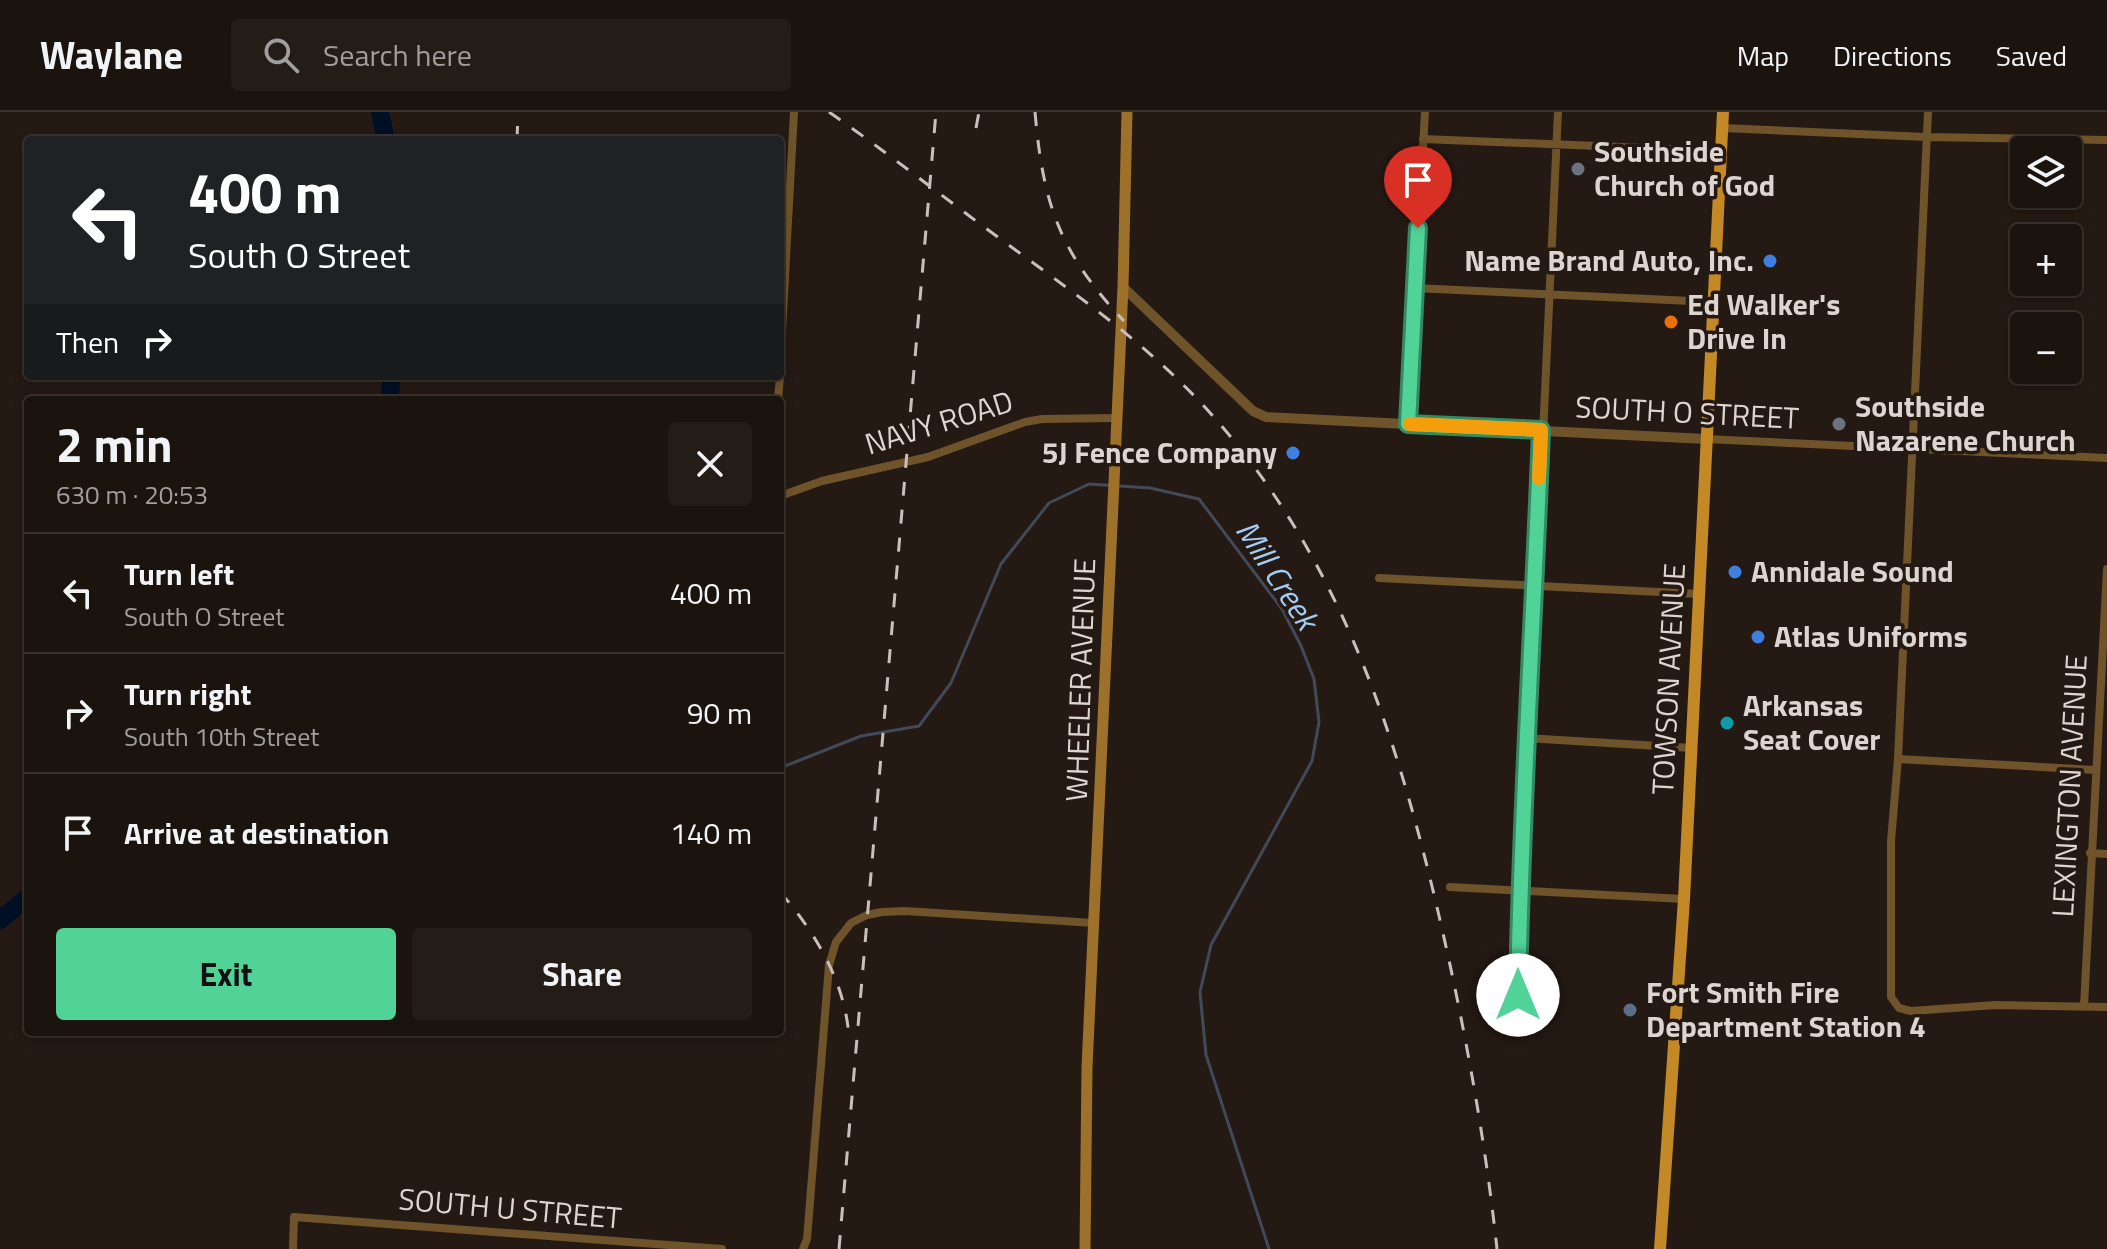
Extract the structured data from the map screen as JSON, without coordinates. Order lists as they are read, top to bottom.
{
  "streets": {
    "main road": ["TOWSON AVENUE", "WHEELER AVENUE"],
    "street": [
      "SOUTH O STREET",
      "NAVY ROAD",
      "LEXINGTON AVENUE",
      "SOUTH U STREET"
    ]
  },
  "crossings": [
    ["SOUTH O STREET", "TOWSON AVENUE"],
    ["SOUTH O STREET", "WHEELER AVENUE"],
    ["NAVY ROAD", "WHEELER AVENUE"]
  ],
  "water": ["Mill Creek"],
  "places": [
    "Southside Church of God",
    "Name Brand Auto, Inc.",
    "Ed Walker's Drive In",
    "Southside Nazarene Church",
    "5J Fence Company",
    "Annidale Sound",
    "Atlas Uniforms",
    "Arkansas Seat Cover",
    "Fort Smith Fire Department Station 4"
  ],
  "page": {
    "header": "Waylane",
    "search": "Search here",
    "nav": ["Map", "Directions", "Saved"],
    "map_buttons": ["+", "−"],
    "turn": ["400 m", "South O Street"],
    "then": "Then",
    "heading": ["2 min", "630 m · 20:53"],
    "list": [
      {
        "name": "Turn left",
        "note": "South O Street",
        "value": "400 m"
      },
      {
        "name": "Turn right",
        "note": "South 10th Street",
        "value": "90 m"
      },
      {
        "name": "Arrive at destination",
        "value": "140 m"
      }
    ],
    "buttons": ["Exit", "Share"]
  }
}
